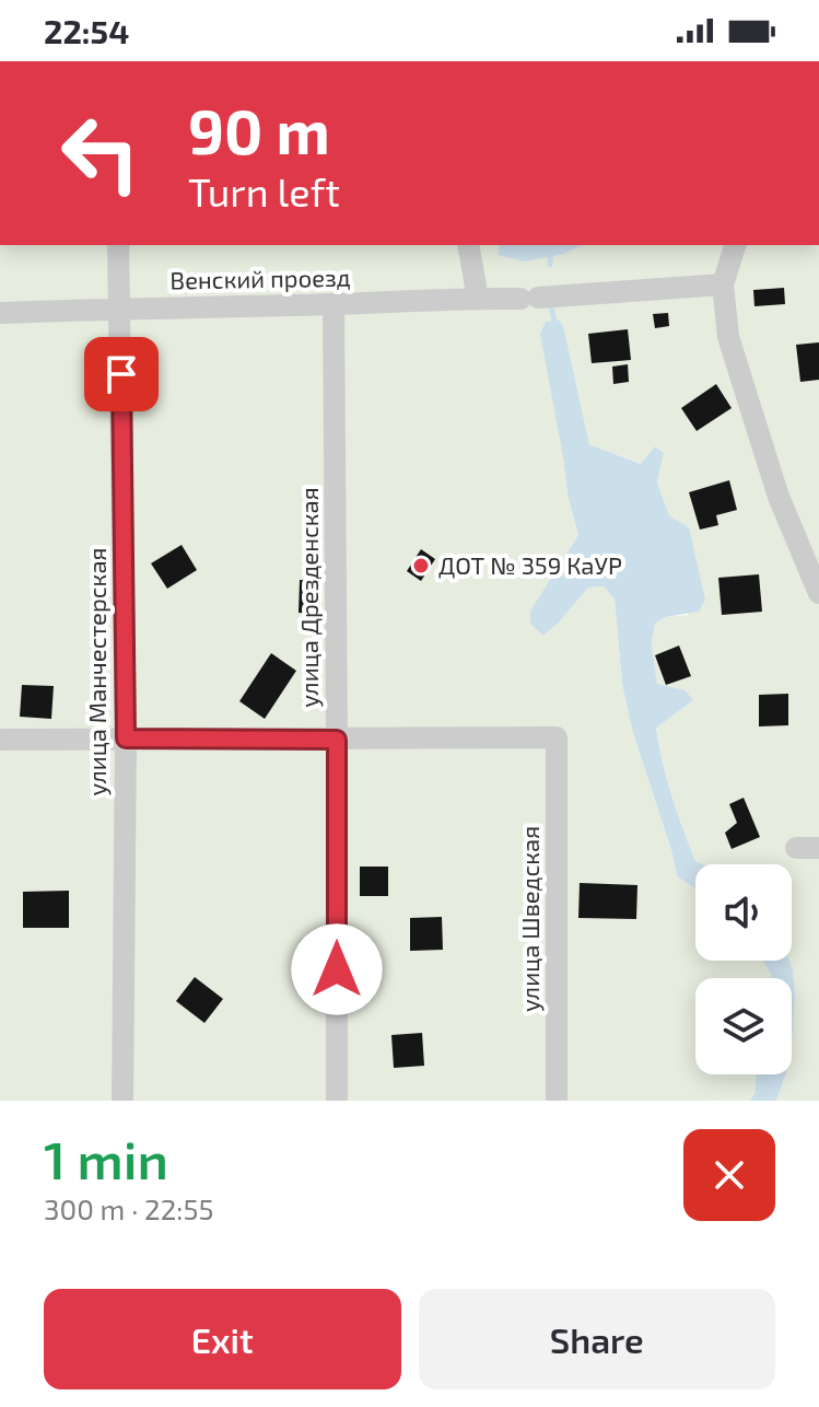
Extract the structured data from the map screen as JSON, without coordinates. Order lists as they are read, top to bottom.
{
  "streets": {
    "street": [
      "Венский проезд",
      "улица Дрезденская",
      "улица Манчестерская",
      "улица Шведская"
    ]
  },
  "crossings": [
    ["Венский проезд", "улица Дрезденская"],
    ["Венский проезд", "улица Манчестерская"],
    ["улица Дрезденская", "улица Шведская"]
  ],
  "places": ["ДОТ № 359 КаУР"],
  "page": {
    "status": "22:54",
    "turn": ["90 m", "Turn left"],
    "heading": ["1 min", "300 m · 22:55"],
    "buttons": ["Exit", "Share"]
  }
}
